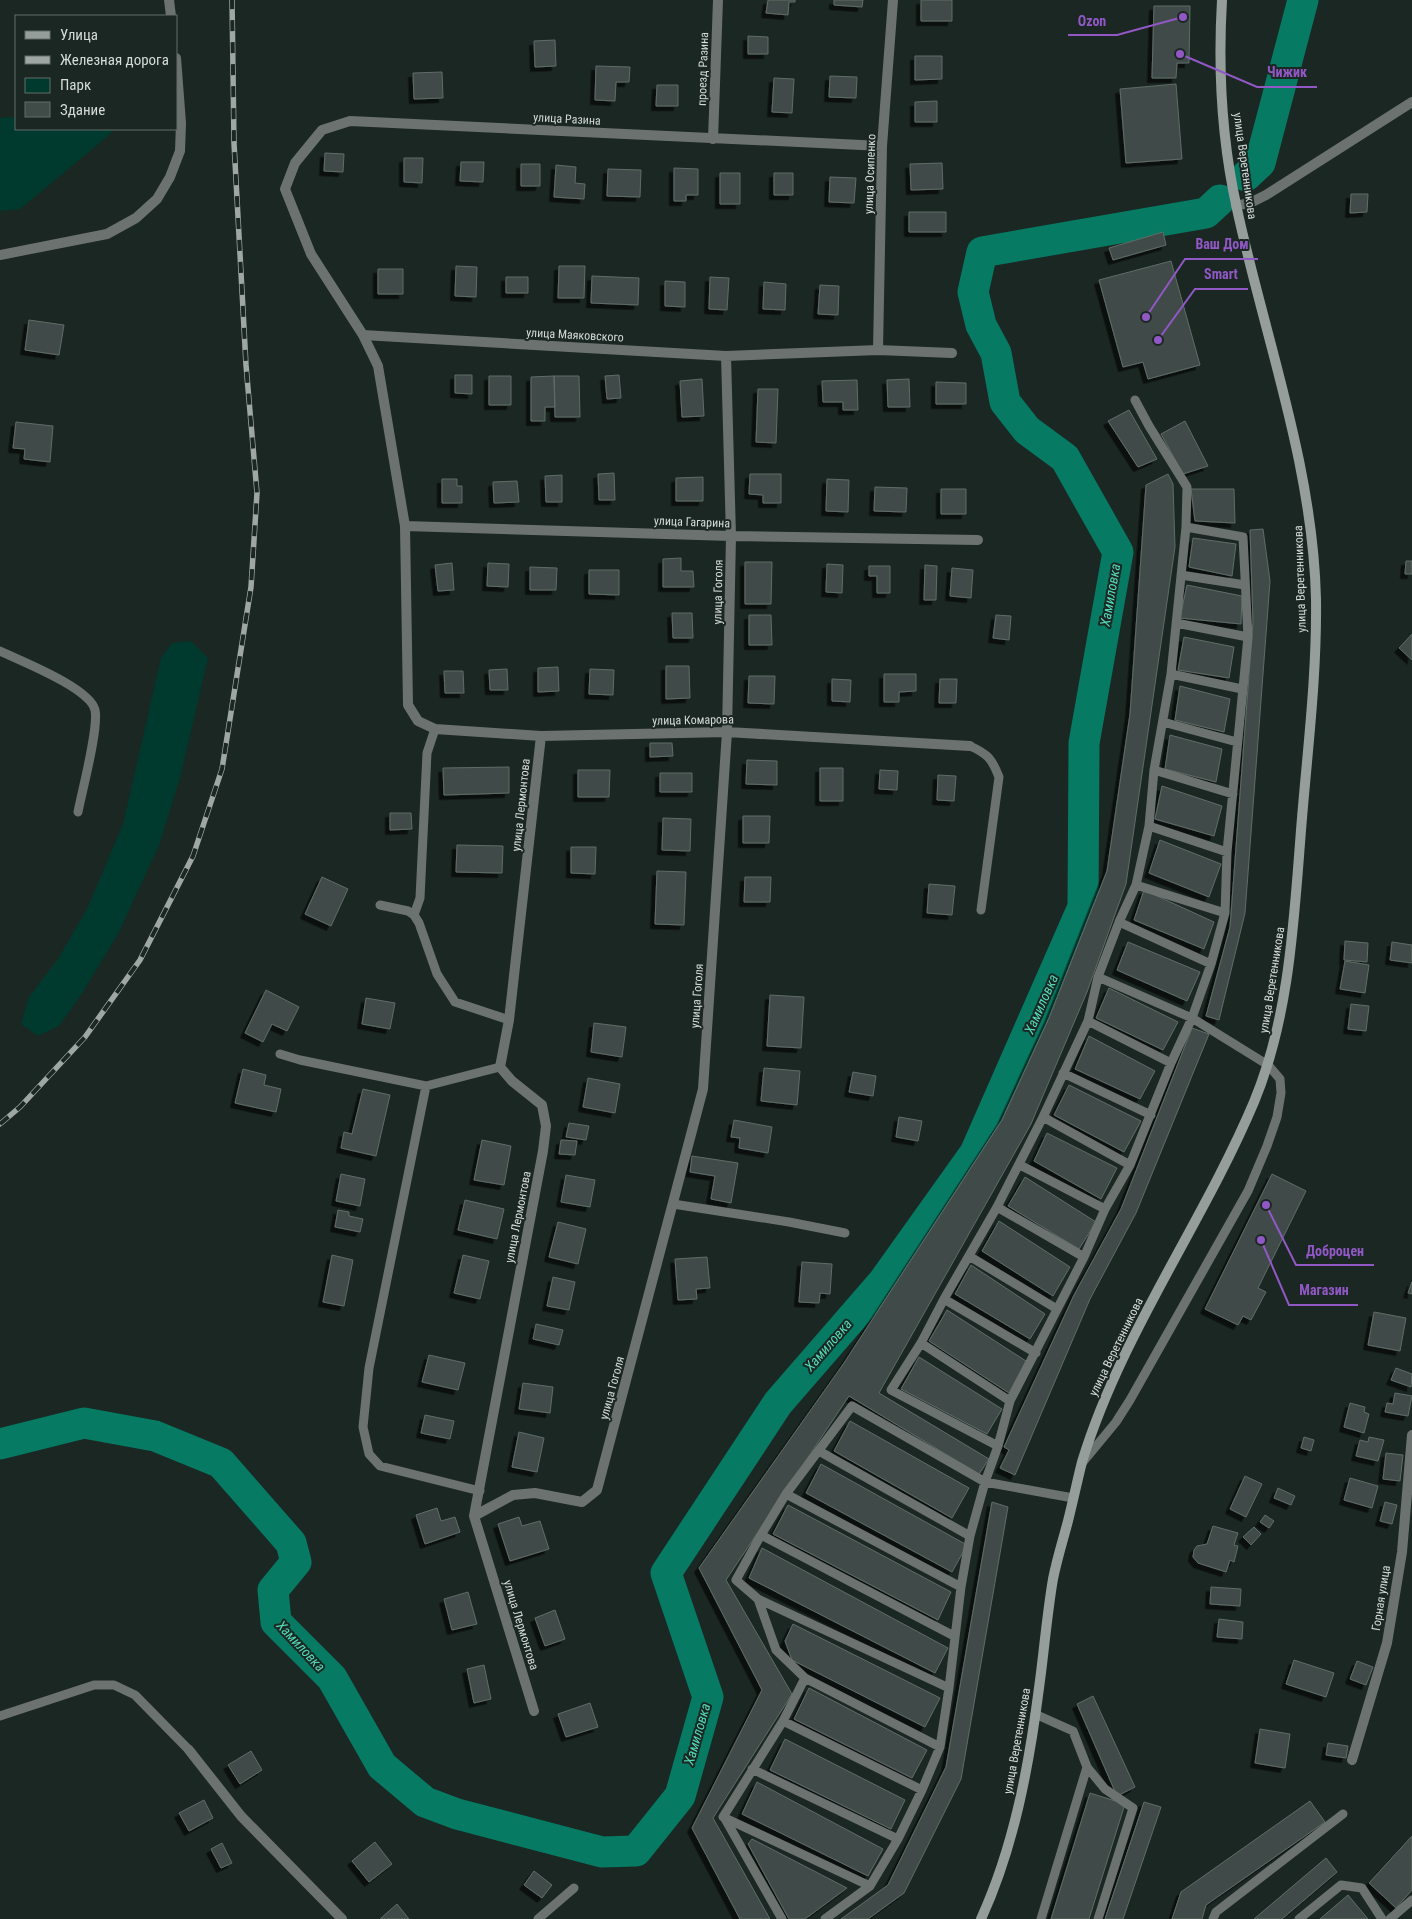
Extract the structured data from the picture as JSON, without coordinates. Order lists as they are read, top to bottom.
{
  "streets": {
    "main road": ["улица Веретенникова"],
    "street": [
      "проезд Разина",
      "улица Разина",
      "улица Осипенко",
      "улица Маяковского",
      "улица Гагарина",
      "улица Гоголя",
      "улица Комарова",
      "улица Лермонтова",
      "Горная улица"
    ]
  },
  "crossings": [
    ["проезд Разина", "улица Разина"],
    ["улица Разина", "улица Осипенко"],
    ["улица Разина", "улица Маяковского"],
    ["улица Осипенко", "улица Маяковского"],
    ["улица Маяковского", "улица Гоголя"],
    ["улица Гагарина", "улица Гоголя"],
    ["улица Гагарина", "улица Комарова"],
    ["улица Гоголя", "улица Комарова"],
    ["улица Гоголя", "улица Лермонтова"],
    ["улица Комарова", "улица Лермонтова"]
  ],
  "water": ["Хамиловка"],
  "places": [
    "Ozon",
    "Чижик",
    "Ваш Дом",
    "Smart",
    "Доброцен",
    "Магазин"
  ],
  "legend": [
    "Улица",
    "Железная дорога",
    "Парк",
    "Здание"
  ]
}
